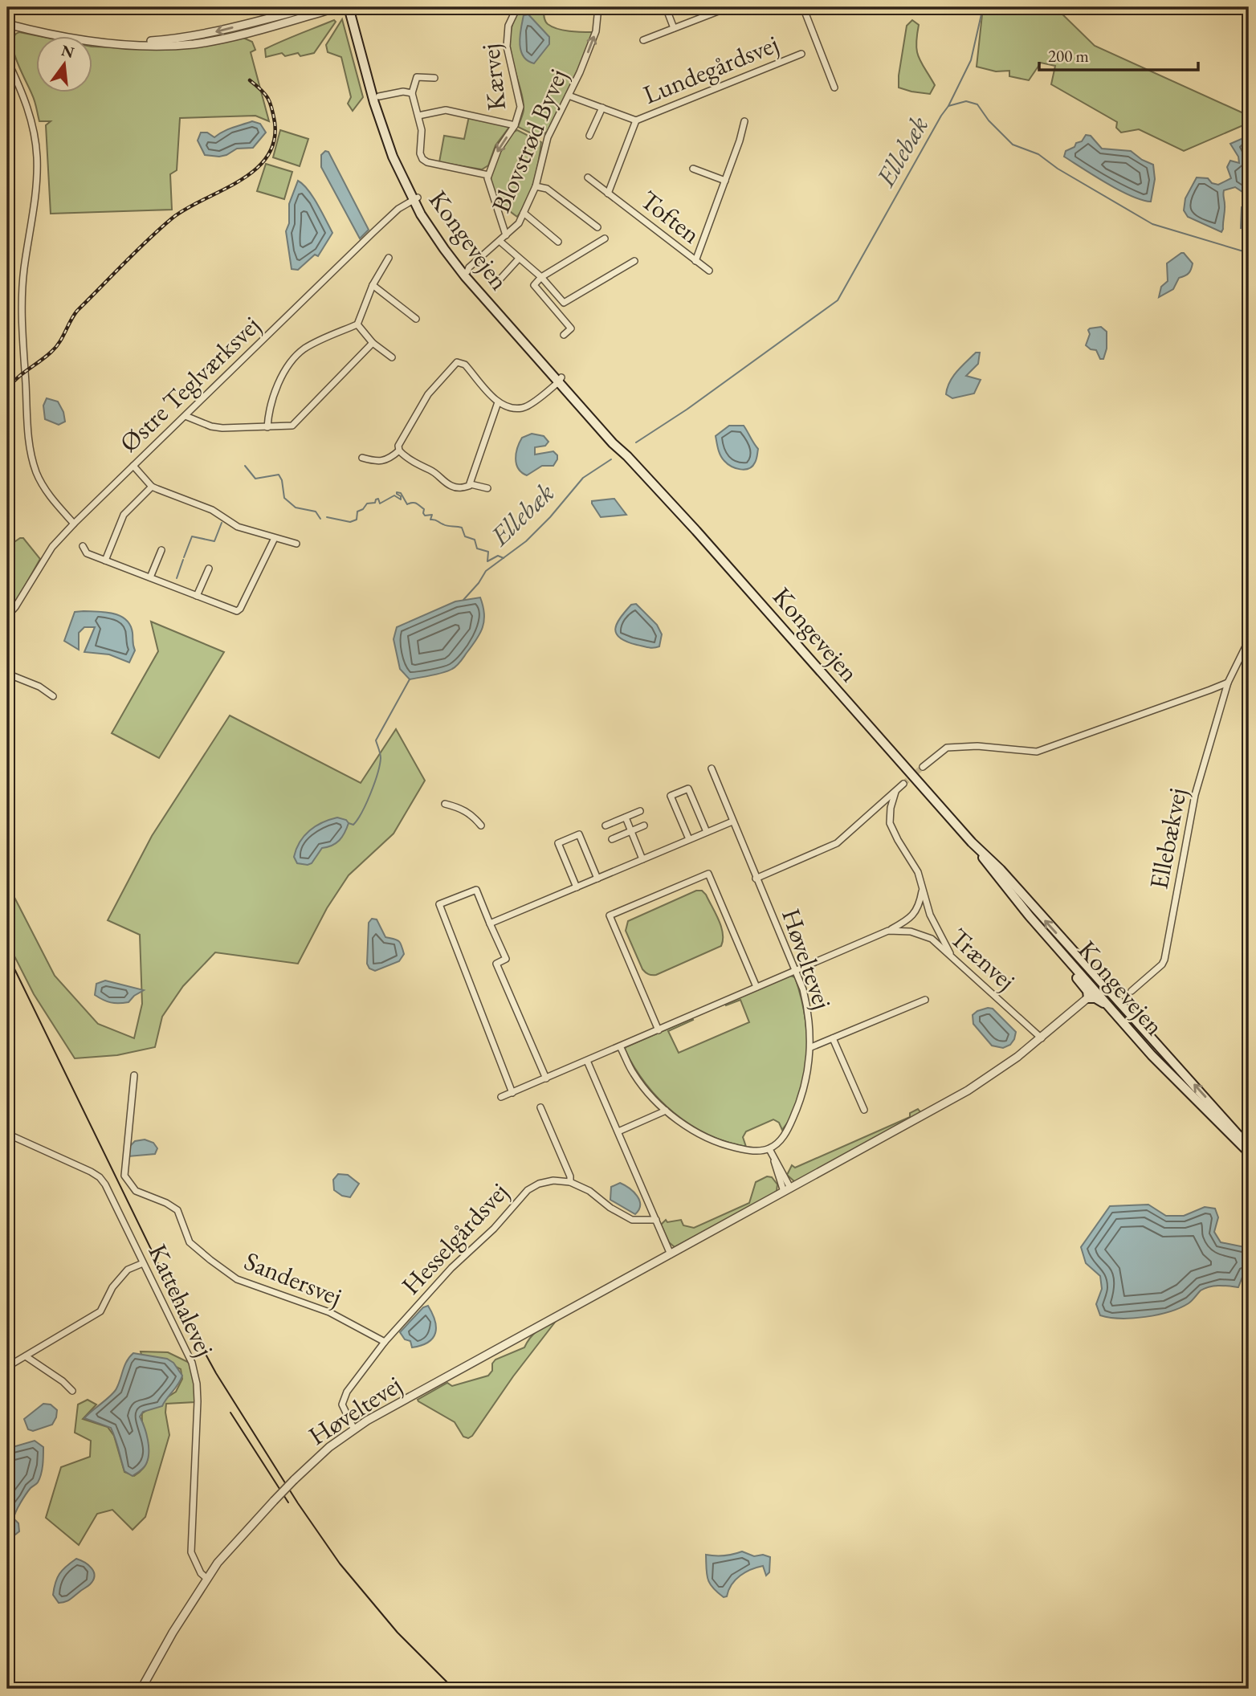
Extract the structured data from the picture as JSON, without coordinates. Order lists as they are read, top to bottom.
{
  "streets": {
    "main road": ["Kongevejen"],
    "street": [
      "Lundegårdsvej",
      "Kærvej",
      "Blovstrød Byvej",
      "Toften",
      "Østre Teglværksvej",
      "Ellebækvej",
      "Høveltevej",
      "Trænvej",
      "Hesselgårdsvej",
      "Sandersvej",
      "Kattehalevej"
    ]
  },
  "crossings": [
    ["Lundegårdsvej", "Blovstrød Byvej"],
    ["Lundegårdsvej", "Toften"],
    ["Blovstrød Byvej", "Kongevejen"],
    ["Kongevejen", "Østre Teglværksvej"],
    ["Kongevejen", "Høveltevej"],
    ["Høveltevej", "Trænvej"],
    ["Høveltevej", "Hesselgårdsvej"],
    ["Høveltevej", "Kattehalevej"],
    ["Hesselgårdsvej", "Sandersvej"]
  ],
  "water": ["Ellebæk"],
  "scale_bar": "200 m",
  "north": "top"
}
